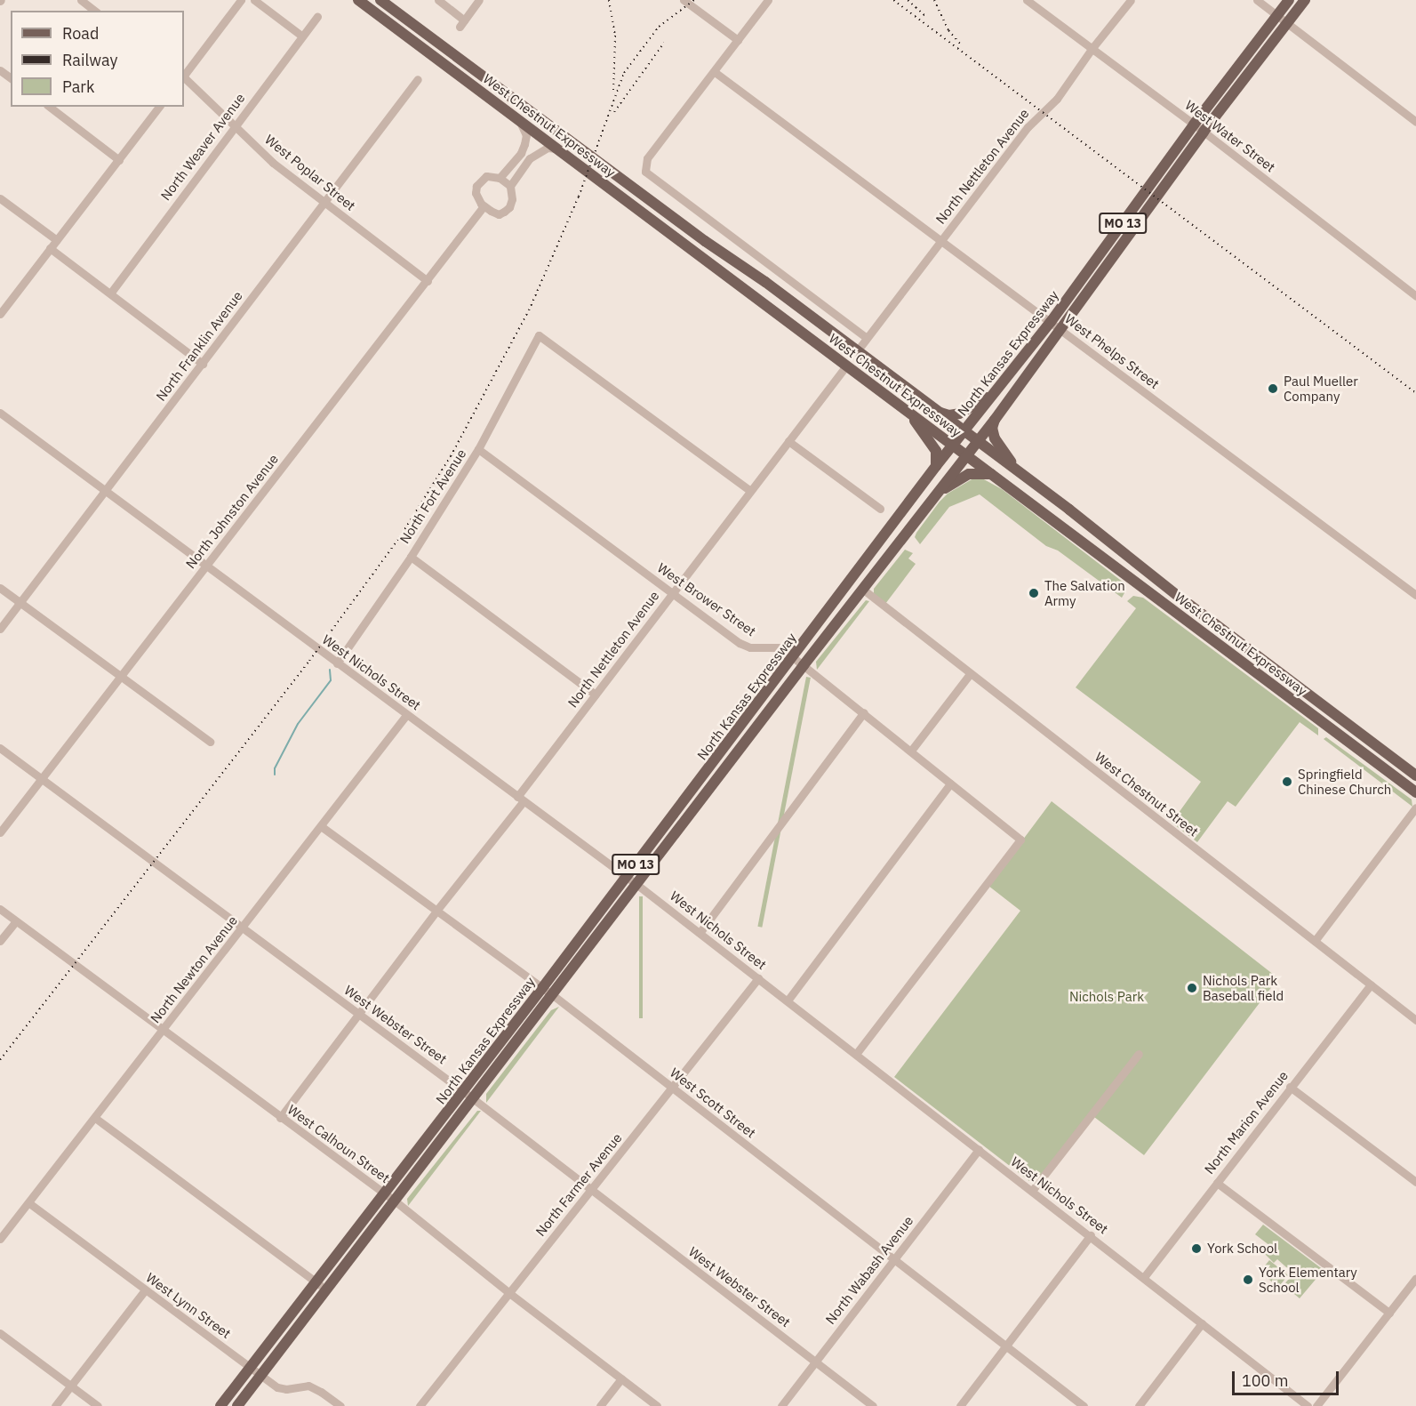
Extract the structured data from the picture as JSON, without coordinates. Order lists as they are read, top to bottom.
{
  "streets": {
    "main road": ["West Chestnut Expressway", "MO 13", "North Kansas Expressway"],
    "street": [
      "West Water Street",
      "North Weaver Avenue",
      "North Nettleton Avenue",
      "West Poplar Street",
      "North Franklin Avenue",
      "West Phelps Street",
      "North Fort Avenue",
      "North Johnston Avenue",
      "West Brower Street",
      "West Nichols Street",
      "West Chestnut Street",
      "North Newton Avenue",
      "West Webster Street",
      "West Scott Street",
      "North Marion Avenue",
      "West Calhoun Street",
      "North Farmer Avenue",
      "North Wabash Avenue",
      "West Lynn Street"
    ]
  },
  "crossings": [
    ["West Chestnut Expressway", "North Nettleton Avenue"],
    ["West Chestnut Expressway", "North Kansas Expressway"],
    ["West Water Street", "North Nettleton Avenue"],
    ["West Water Street", "North Kansas Expressway"],
    ["North Weaver Avenue", "West Poplar Street"],
    ["North Nettleton Avenue", "West Phelps Street"],
    ["North Nettleton Avenue", "North Fort Avenue"],
    ["North Nettleton Avenue", "West Brower Street"],
    ["North Nettleton Avenue", "West Nichols Street"],
    ["North Nettleton Avenue", "West Webster Street"],
    ["North Nettleton Avenue", "West Scott Street"],
    ["North Nettleton Avenue", "West Calhoun Street"],
    ["West Poplar Street", "North Franklin Avenue"],
    ["West Poplar Street", "North Johnston Avenue"],
    ["North Franklin Avenue", "West Nichols Street"],
    ["West Phelps Street", "North Kansas Expressway"],
    ["North Kansas Expressway", "West Brower Street"],
    ["North Kansas Expressway", "West Nichols Street"],
    ["North Kansas Expressway", "West Chestnut Street"],
    ["North Kansas Expressway", "West Webster Street"],
    ["North Kansas Expressway", "West Scott Street"],
    ["North Kansas Expressway", "West Calhoun Street"],
    ["North Kansas Expressway", "West Lynn Street"],
    ["North Fort Avenue", "West Brower Street"],
    ["North Fort Avenue", "West Nichols Street"],
    ["North Johnston Avenue", "West Nichols Street"],
    ["North Johnston Avenue", "West Webster Street"],
    ["West Brower Street", "West Nichols Street"],
    ["West Nichols Street", "North Newton Avenue"],
    ["West Nichols Street", "North Marion Avenue"],
    ["West Nichols Street", "North Farmer Avenue"],
    ["West Nichols Street", "North Wabash Avenue"],
    ["West Chestnut Street", "North Marion Avenue"],
    ["North Newton Avenue", "West Webster Street"],
    ["North Newton Avenue", "West Scott Street"],
    ["North Newton Avenue", "West Calhoun Street"],
    ["North Newton Avenue", "West Lynn Street"],
    ["West Webster Street", "North Farmer Avenue"],
    ["West Webster Street", "North Wabash Avenue"],
    ["West Scott Street", "North Farmer Avenue"],
    ["West Scott Street", "North Wabash Avenue"],
    ["West Calhoun Street", "North Farmer Avenue"]
  ],
  "parks": ["Nichols Park"],
  "places": [
    "Paul Mueller Company",
    "The Salvation Army",
    "Springfield Chinese Church",
    "Nichols Park Baseball field",
    "York School",
    "York Elementary School"
  ],
  "legend": ["Road", "Railway", "Park"],
  "scale_bar": "100 m"
}
